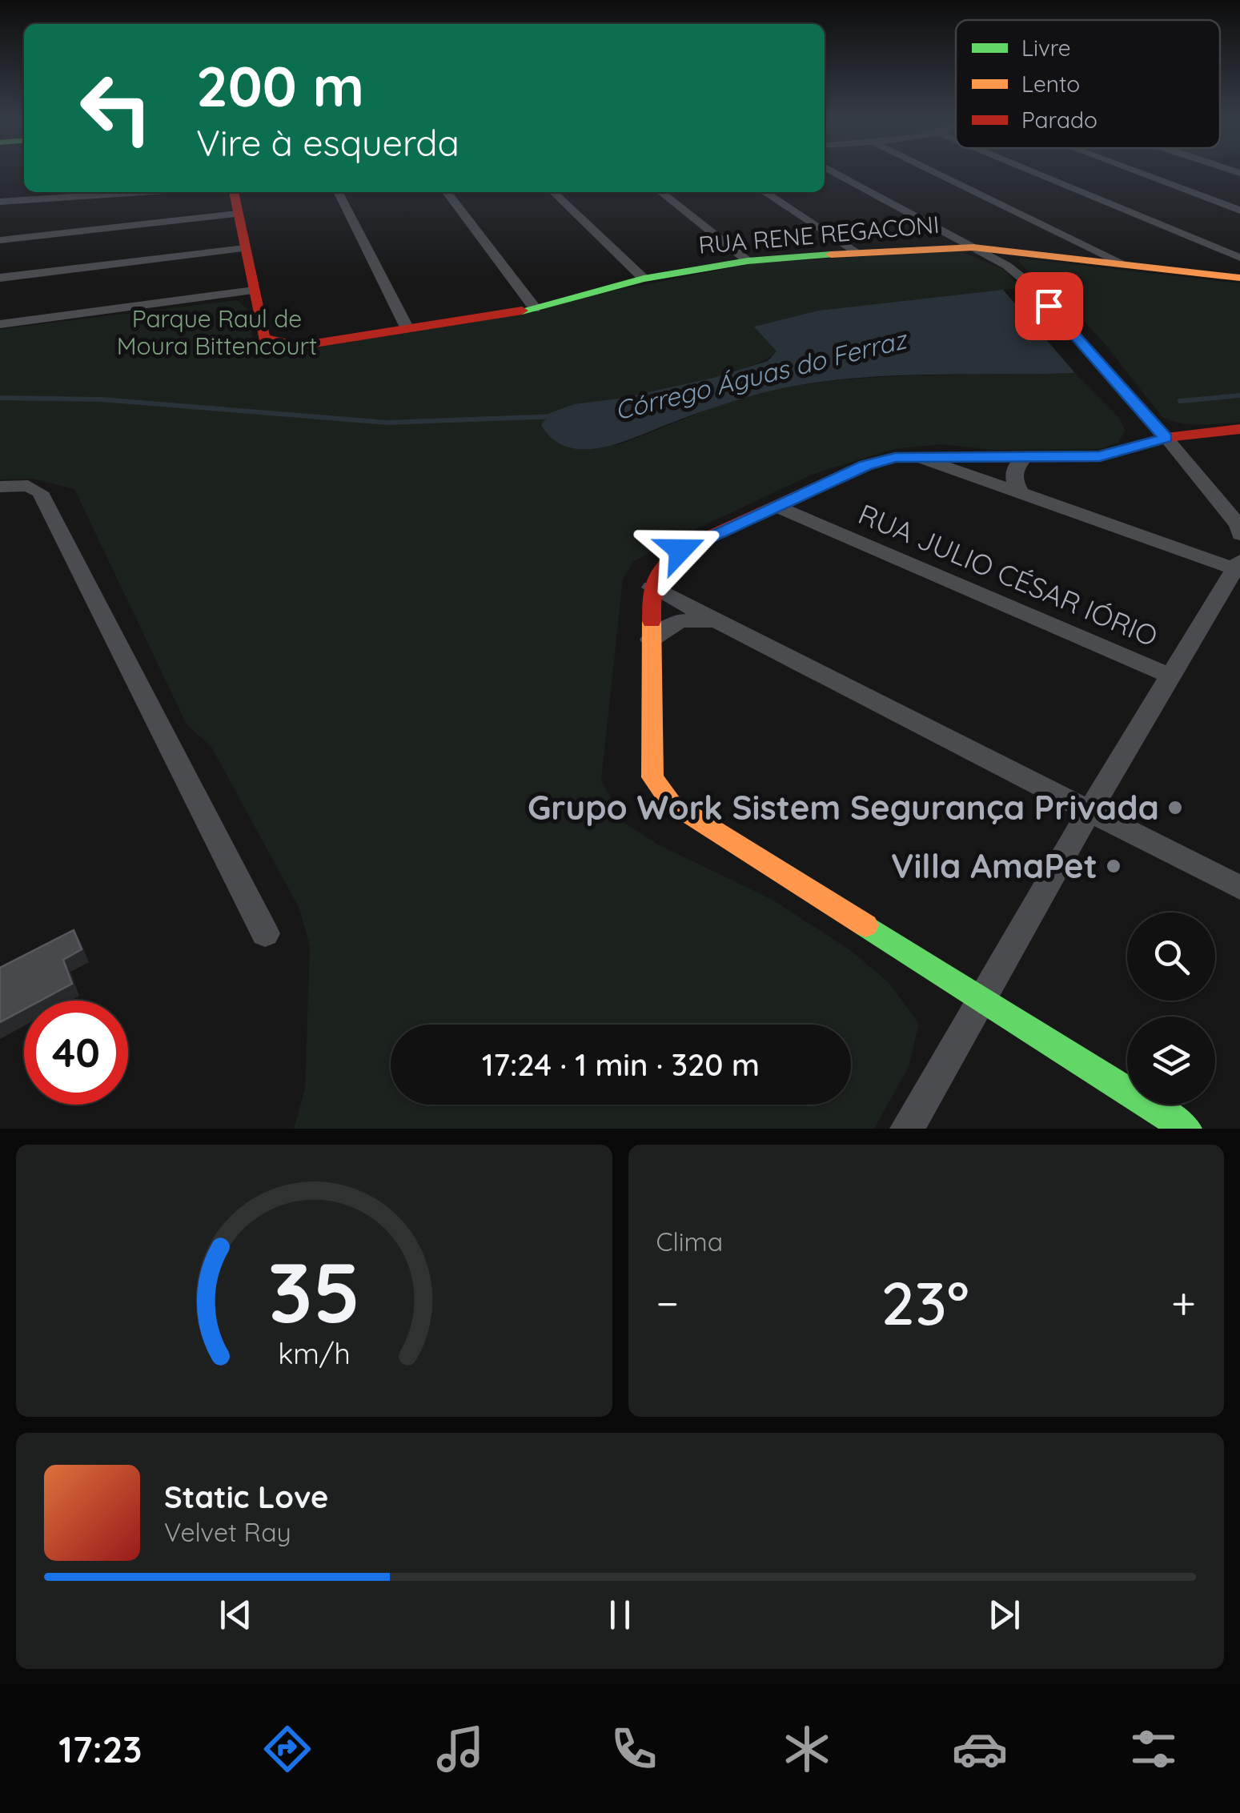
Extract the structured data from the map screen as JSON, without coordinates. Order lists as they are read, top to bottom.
{
  "streets": {
    "main road": ["RUA RENE REGACONI"],
    "street": ["RUA JULIO CÉSAR IÓRIO"]
  },
  "water": ["Córrego Águas do Ferraz"],
  "parks": ["Parque Raul de Moura Bittencourt"],
  "places": ["Grupo Work Sistem Segurança Privada", "Villa AmaPet"],
  "legend": ["Livre", "Lento", "Parado"],
  "page": {
    "turn": ["200 m", "Vire à esquerda"],
    "limit": "40",
    "trip": "17:24 · 1 min · 320 m",
    "tile": "Clima",
    "heat": ["−", "23°", "+"],
    "song": ["Static Love", "Velvet Ray"],
    "tabs": "17:23",
    "gauge": ["35", "km/h"]
  }
}
